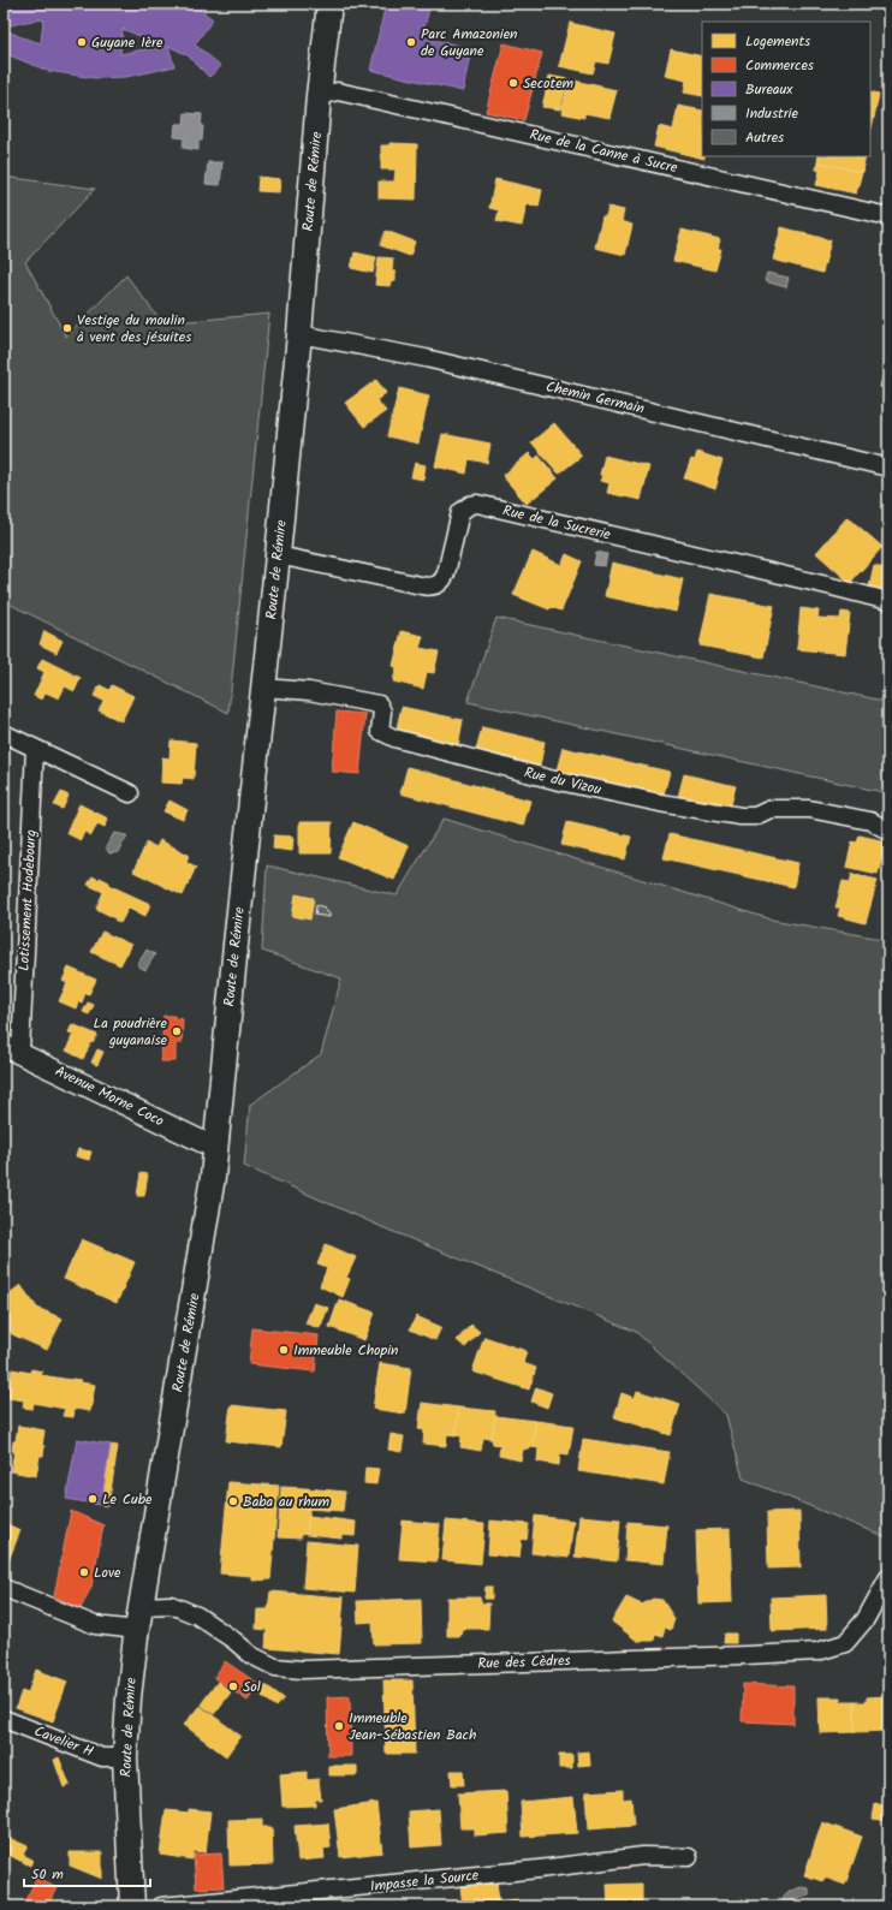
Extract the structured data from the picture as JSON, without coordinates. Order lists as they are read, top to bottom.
{
  "streets": {
    "main road": ["Route de Rémire"],
    "street": [
      "Rue de la Canne à Sucre",
      "Chemin Germain",
      "Rue de la Sucrerie",
      "Rue du Vizou",
      "Lotissement Hodebourg",
      "Avenue Morne Coco",
      "Rue des Cèdres",
      "Cavelier H",
      "Impasse la Source"
    ]
  },
  "crossings": [
    ["Rue de la Canne à Sucre", "Route de Rémire"],
    ["Route de Rémire", "Chemin Germain"],
    ["Route de Rémire", "Rue de la Sucrerie"],
    ["Route de Rémire", "Rue du Vizou"],
    ["Route de Rémire", "Avenue Morne Coco"],
    ["Route de Rémire", "Rue des Cèdres"],
    ["Route de Rémire", "Cavelier H"],
    ["Lotissement Hodebourg", "Avenue Morne Coco"]
  ],
  "places": [
    "Guyane 1ère",
    "Parc Amazonien de Guyane",
    "Secotem",
    "Vestige du moulin à vent des jésuites",
    "La poudrière guyanaise",
    "Immeuble Chopin",
    "Le Cube",
    "Baba au rhum",
    "Love",
    "Sol",
    "Immeuble Jean-Sébastien Bach"
  ],
  "legend": [
    "Logements",
    "Commerces",
    "Bureaux",
    "Industrie",
    "Autres"
  ],
  "scale_bar": "50 m"
}
